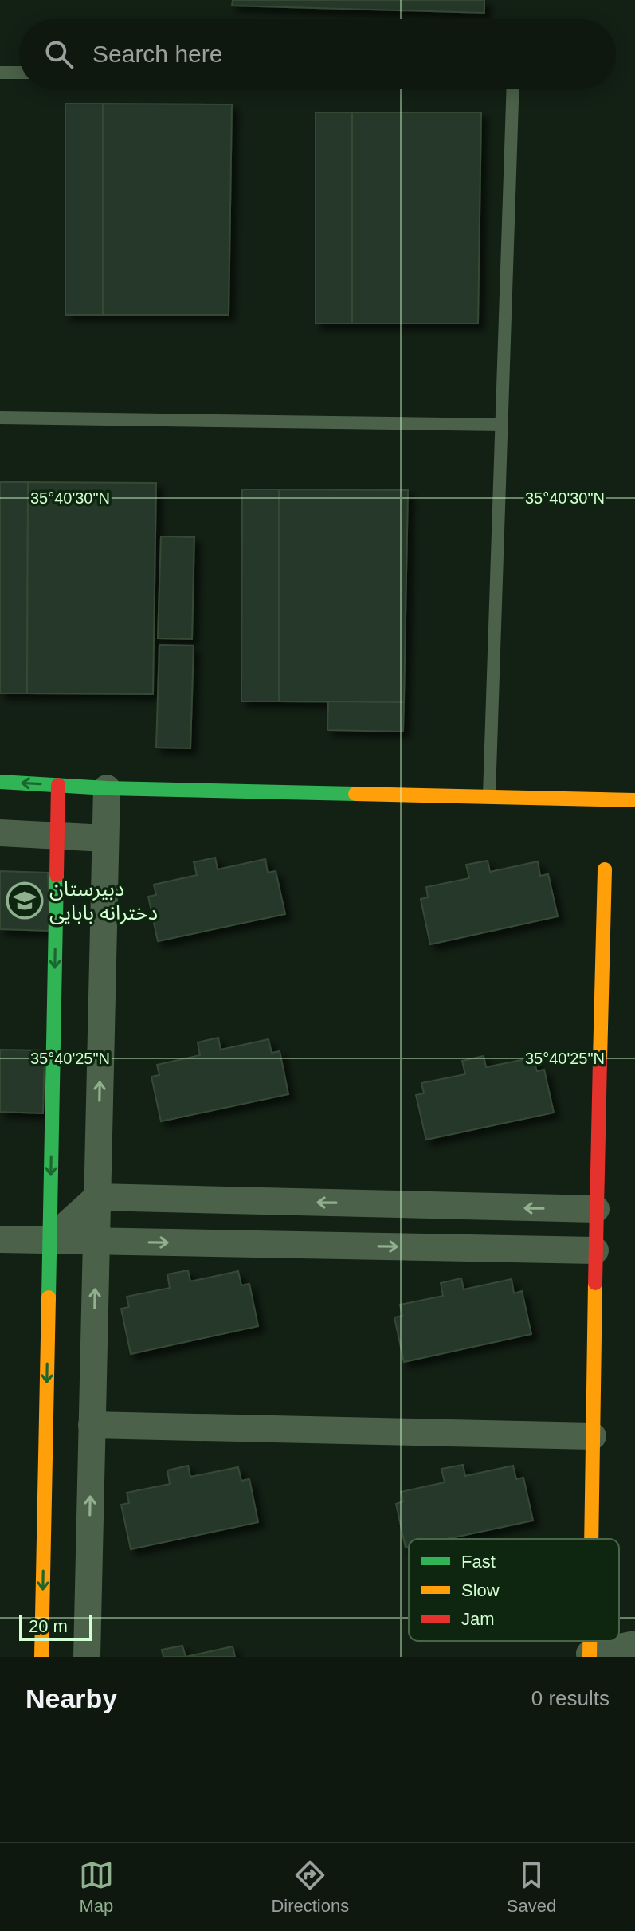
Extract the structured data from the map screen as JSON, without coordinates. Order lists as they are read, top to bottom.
{
  "places": {
    "school or university": ["دبیرستان دخترانه بابایی"]
  },
  "legend": ["Fast", "Slow", "Jam"],
  "scale_bar": "20 m",
  "page": {
    "search": "Search here",
    "scale": "20 m",
    "heading": ["Nearby", "0 results"],
    "nav": ["Map", "Directions", "Saved"]
  },
  "coordinates": ["35°40'30\"N", "35°40'25\"N"]
}
